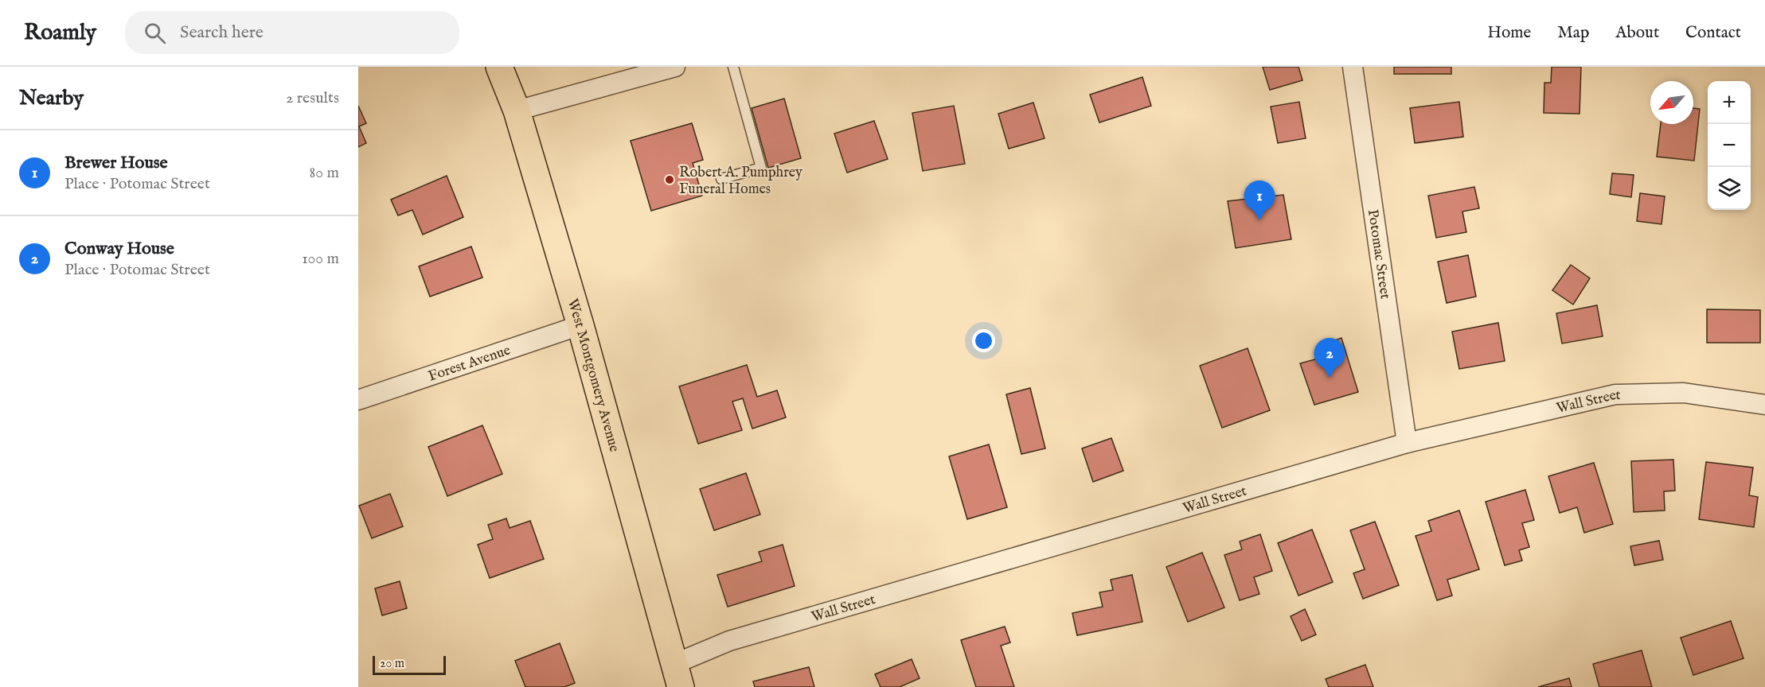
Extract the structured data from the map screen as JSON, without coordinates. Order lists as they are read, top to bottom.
{
  "streets": {
    "main road": ["West Montgomery Avenue"],
    "street": ["Potomac Street", "Forest Avenue", "Wall Street"]
  },
  "crossings": [
    ["Potomac Street", "Wall Street"],
    ["Forest Avenue", "West Montgomery Avenue"],
    ["West Montgomery Avenue", "Wall Street"]
  ],
  "places": ["Robert A. Pumphrey Funeral Homes"],
  "scale_bar": "20 m",
  "north": "bottom left",
  "page": {
    "header": "Roamly",
    "search": "Search here",
    "nav": [
      "Home",
      "Map",
      "About",
      "Contact"
    ],
    "heading": ["Nearby", "2 results"],
    "map_buttons": ["+", "−"],
    "list": [
      {
        "mark": "1",
        "name": "Brewer House",
        "note": "Place · Potomac Street",
        "value": "80 m"
      },
      {
        "mark": "2",
        "name": "Conway House",
        "note": "Place · Potomac Street",
        "value": "100 m"
      }
    ],
    "pins": ["1", "2"],
    "scale": "20 m"
  }
}
